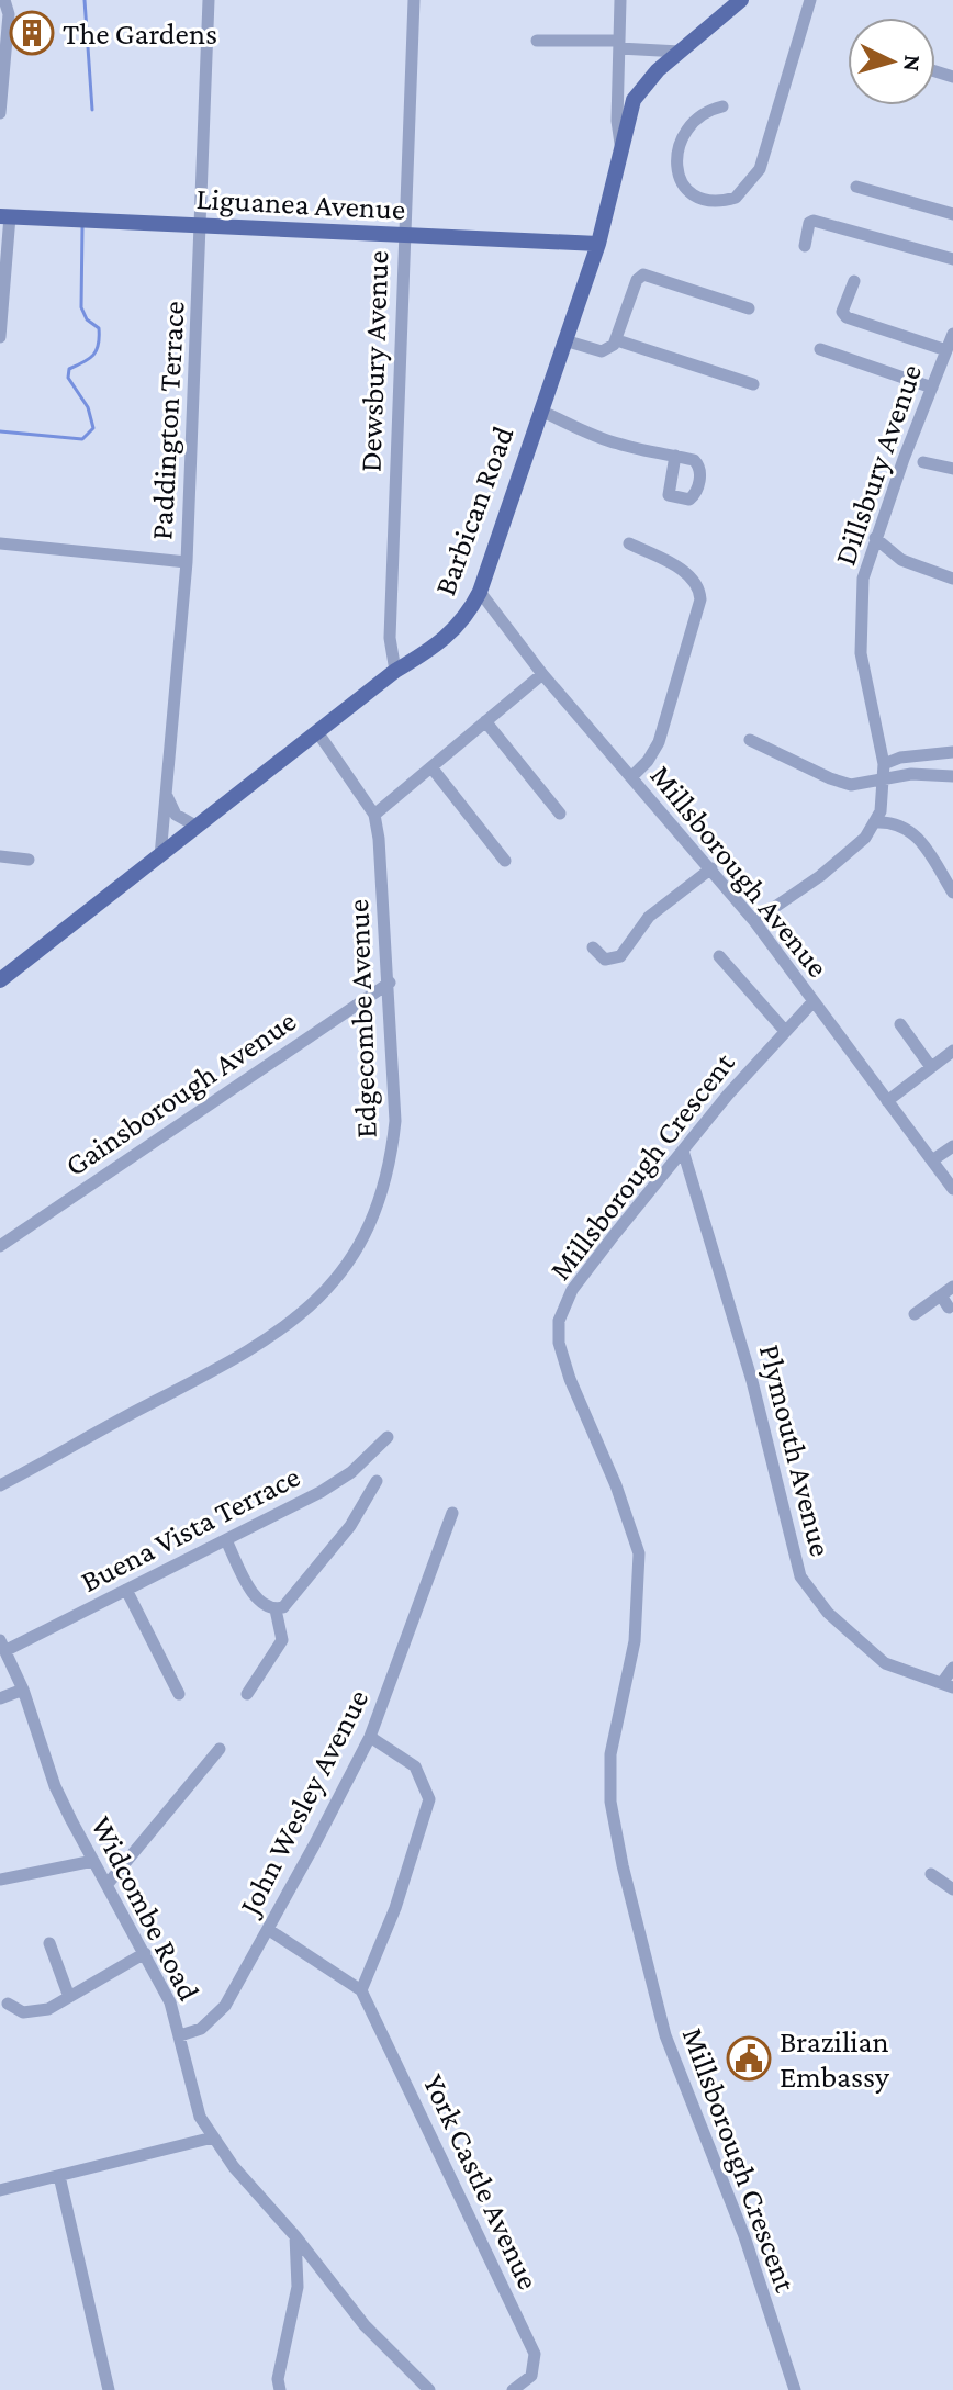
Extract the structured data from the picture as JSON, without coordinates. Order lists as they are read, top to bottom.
{
  "streets": {
    "main road": ["Liguanea Avenue", "Barbican Road"],
    "street": [
      "Dewsbury Avenue",
      "Paddington Terrace",
      "Dillsbury Avenue",
      "Millsborough Avenue",
      "Edgecombe Avenue",
      "Gainsborough Avenue",
      "Millsborough Crescent",
      "Plymouth Avenue",
      "Buena Vista Terrace",
      "John Wesley Avenue",
      "Widcombe Road",
      "York Castle Avenue"
    ]
  },
  "crossings": [
    ["Liguanea Avenue", "Dewsbury Avenue"],
    ["Liguanea Avenue", "Paddington Terrace"],
    ["Liguanea Avenue", "Barbican Road"],
    ["Dewsbury Avenue", "Barbican Road"],
    ["Paddington Terrace", "Barbican Road"],
    ["Barbican Road", "Millsborough Avenue"],
    ["Barbican Road", "Edgecombe Avenue"],
    ["Millsborough Avenue", "Millsborough Crescent"],
    ["Edgecombe Avenue", "Gainsborough Avenue"],
    ["Millsborough Crescent", "Plymouth Avenue"],
    ["Buena Vista Terrace", "Widcombe Road"],
    ["John Wesley Avenue", "Widcombe Road"]
  ],
  "places": {
    "building": ["The Gardens"],
    "public building": ["Brazilian Embassy"]
  },
  "north": "right"
}
